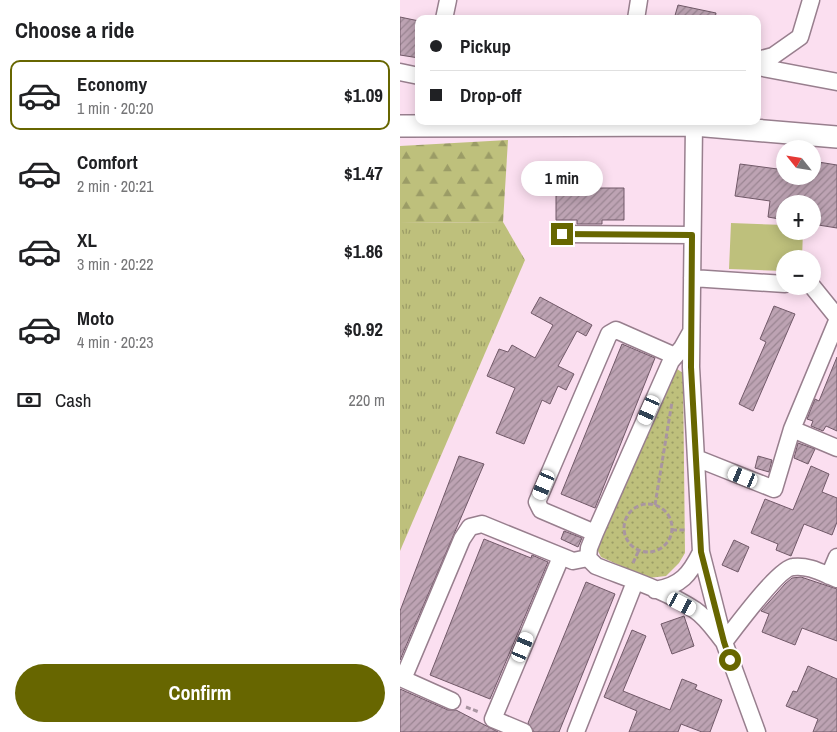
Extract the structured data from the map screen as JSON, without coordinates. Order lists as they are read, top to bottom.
{
  "north": "top left",
  "page": {
    "heading": "Choose a ride",
    "banner": ["Pickup", "Drop-off"],
    "list": [
      {
        "name": "Economy",
        "note": "1 min · 20:20",
        "value": "$1.09"
      },
      {
        "name": "Comfort",
        "note": "2 min · 20:21",
        "value": "$1.47"
      },
      {
        "name": "XL",
        "note": "3 min · 20:22",
        "value": "$1.86"
      },
      {
        "name": "Moto",
        "note": "4 min · 20:23",
        "value": "$0.92"
      }
    ],
    "map_buttons": ["+", "−"],
    "bubble": "1 min",
    "pay": ["Cash", "220 m"],
    "buttons": "Confirm"
  }
}
